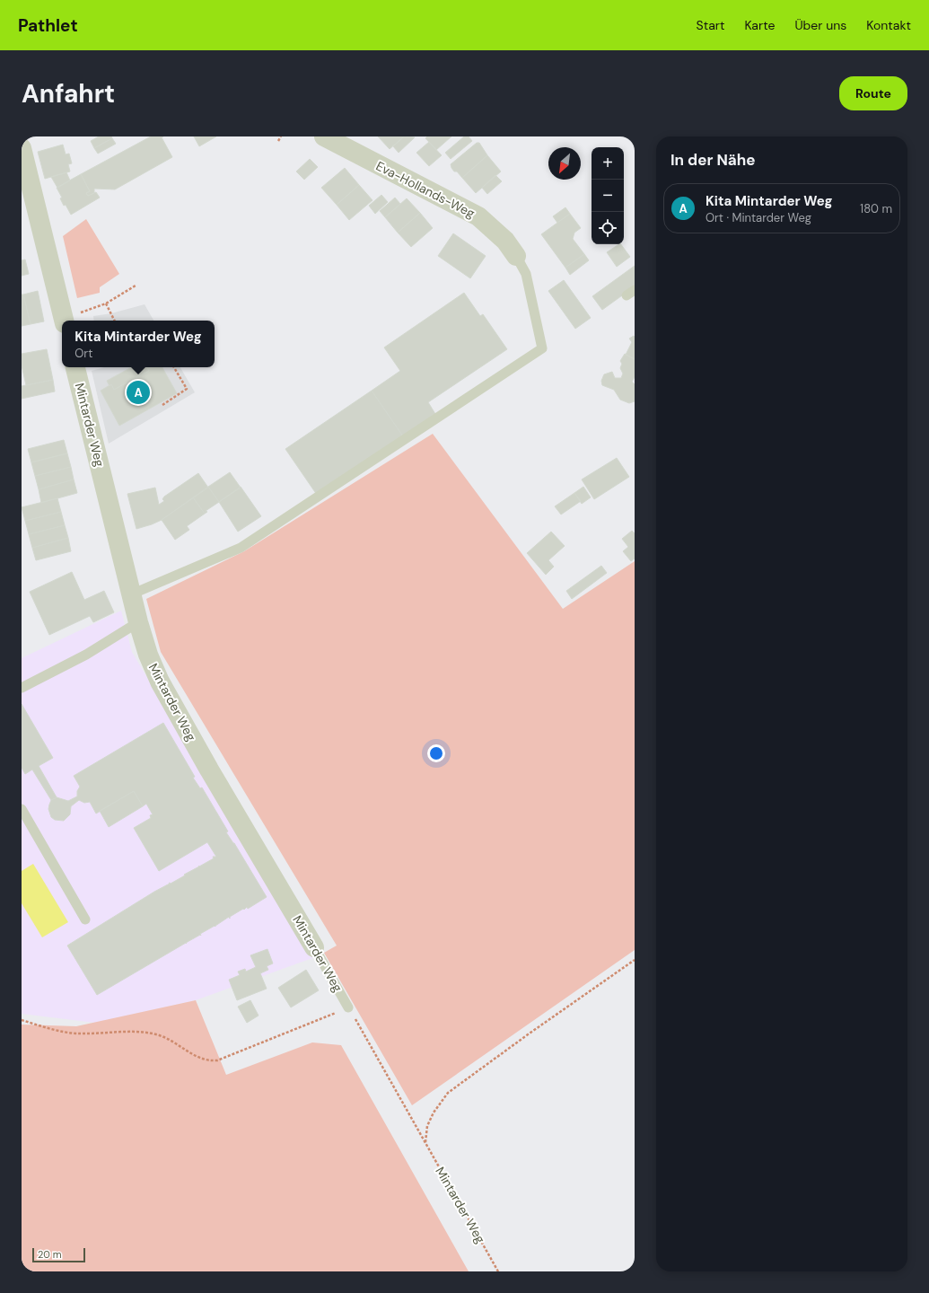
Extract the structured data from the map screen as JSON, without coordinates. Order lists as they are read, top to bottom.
{
  "streets": {
    "street": ["Eva-Hollands-Weg", "Mintarder Weg"]
  },
  "scale_bar": "20 m",
  "north": "bottom left",
  "page": {
    "header": "Pathlet",
    "nav": [
      "Start",
      "Karte",
      "Über uns",
      "Kontakt"
    ],
    "buttons": "Route",
    "title": "Anfahrt",
    "heading": "In der Nähe",
    "map_buttons": ["+", "−"],
    "list": [
      {
        "mark": "A",
        "name": "Kita Mintarder Weg",
        "note": "Ort · Mintarder Weg",
        "value": "180 m"
      }
    ],
    "popup": ["Kita Mintarder Weg", "Ort"],
    "pins": "A",
    "scale": "20 m"
  }
}
